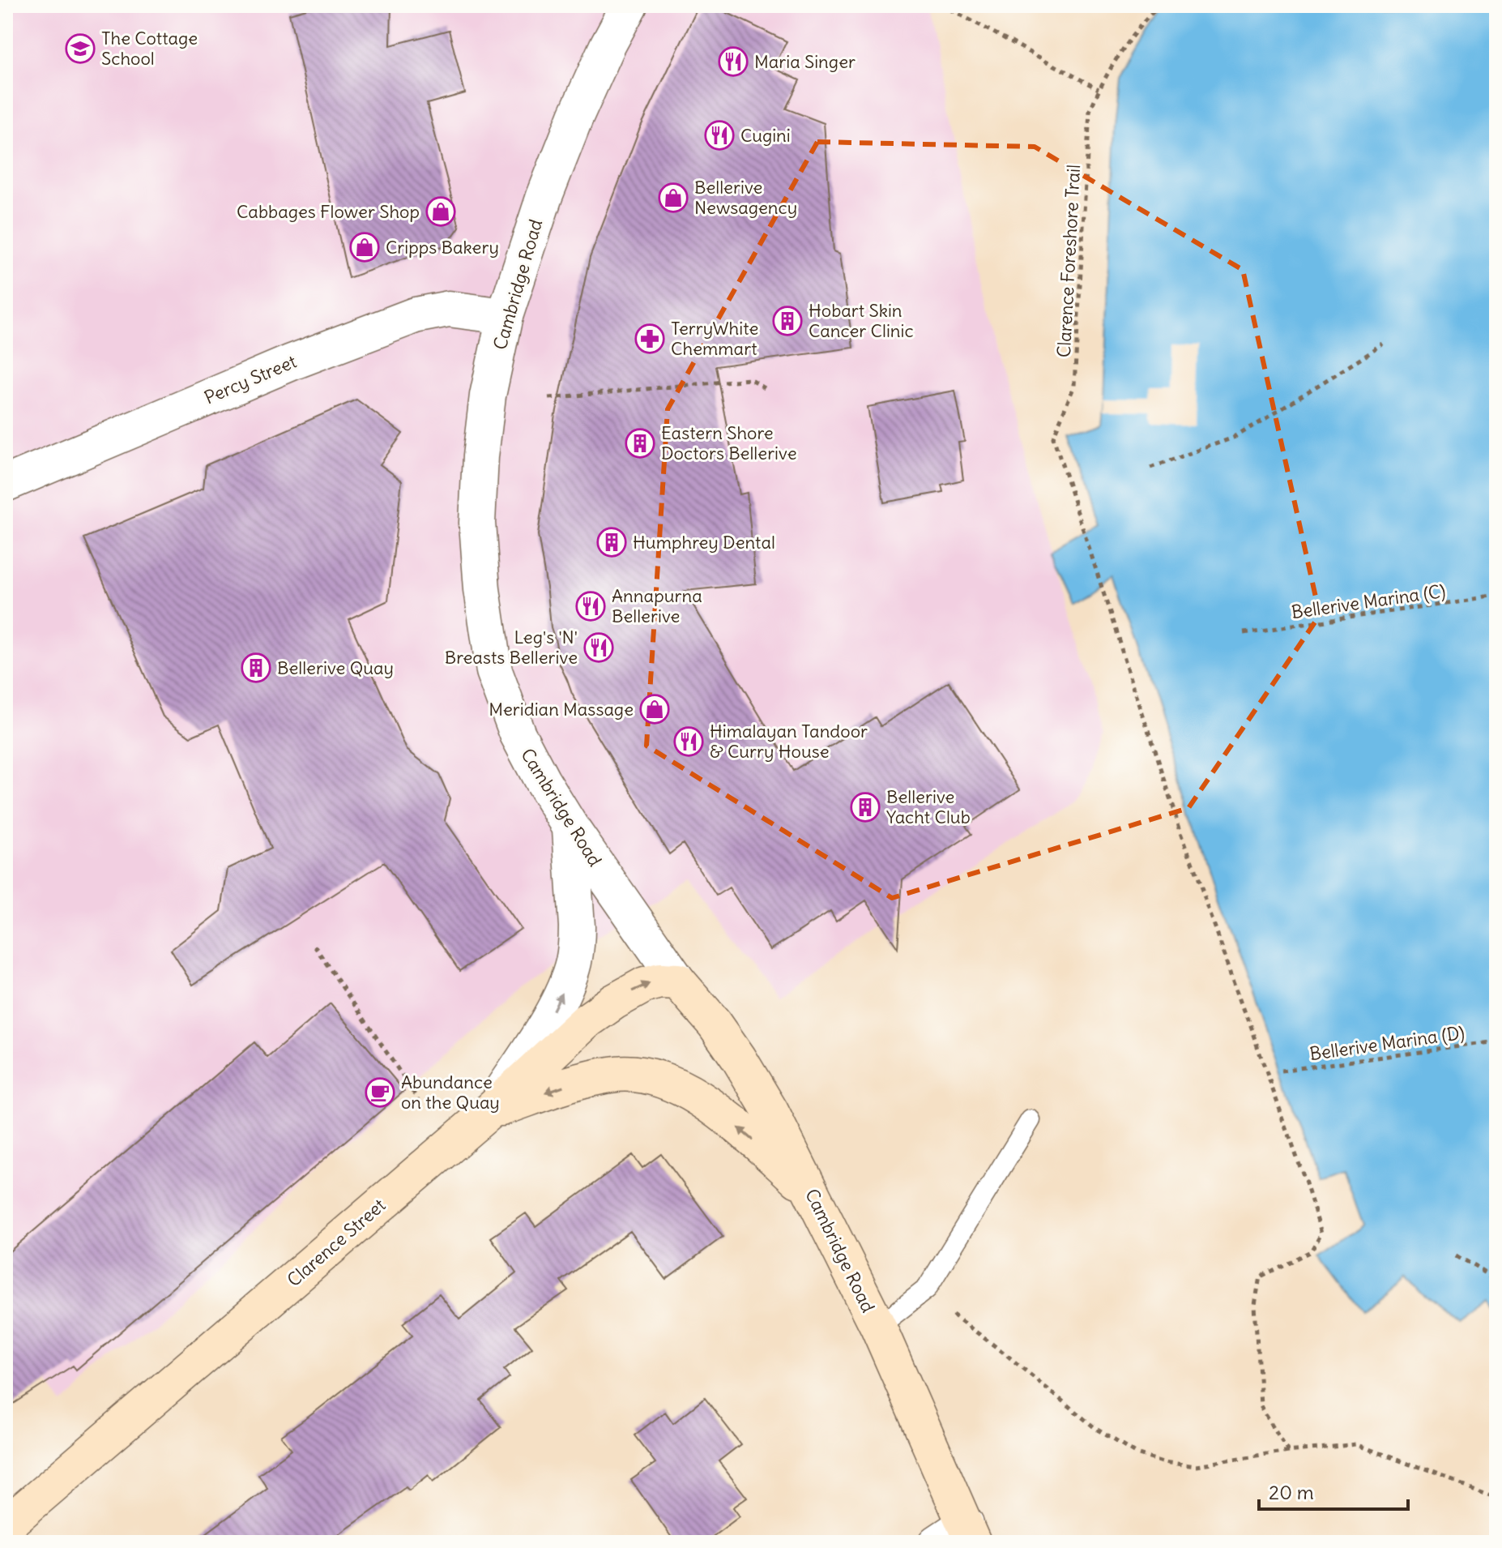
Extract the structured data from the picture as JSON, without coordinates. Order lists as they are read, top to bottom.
{
  "streets": {
    "main road": ["Cambridge Road", "Clarence Street"],
    "street": ["Percy Street"],
    "path": ["Clarence Foreshore Trail", "Bellerive Marina (C)", "Bellerive Marina (D)"]
  },
  "crossings": [
    ["Cambridge Road", "Percy Street"],
    ["Cambridge Road", "Clarence Street"]
  ],
  "places": {
    "school or university": ["The Cottage School"],
    "restaurant": [
      "Maria Singer",
      "Cugini",
      "Annapurna Bellerive",
      "Leg's 'N' Breasts Bellerive",
      "Himalayan Tandoor & Curry House"
    ],
    "shop": [
      "Bellerive Newsagency",
      "Cabbages Flower Shop",
      "Cripps Bakery",
      "Meridian Massage"
    ],
    "building": [
      "Hobart Skin Cancer Clinic",
      "Eastern Shore Doctors Bellerive",
      "Humphrey Dental",
      "Bellerive Quay",
      "Bellerive Yacht Club"
    ],
    "pharmacy": ["TerryWhite Chemmart"],
    "cafe": ["Abundance on the Quay"]
  },
  "scale_bar": "20 m"
}
